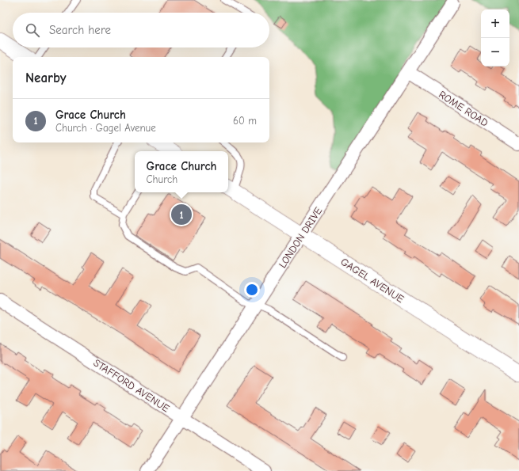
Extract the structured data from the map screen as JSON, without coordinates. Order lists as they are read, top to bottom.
{
  "streets": {
    "street": [
      "ROME ROAD",
      "LONDON DRIVE",
      "GAGEL AVENUE",
      "STAFFORD AVENUE"
    ]
  },
  "crossings": [
    ["ROME ROAD", "LONDON DRIVE"],
    ["LONDON DRIVE", "GAGEL AVENUE"],
    ["LONDON DRIVE", "STAFFORD AVENUE"]
  ],
  "page": {
    "map_buttons": ["+", "−"],
    "search": "Search here",
    "heading": "Nearby",
    "list": [
      {
        "mark": "1",
        "name": "Grace Church",
        "note": "Church · Gagel Avenue",
        "value": "60 m"
      }
    ],
    "popup": ["Grace Church", "Church"],
    "pins": "1"
  }
}
